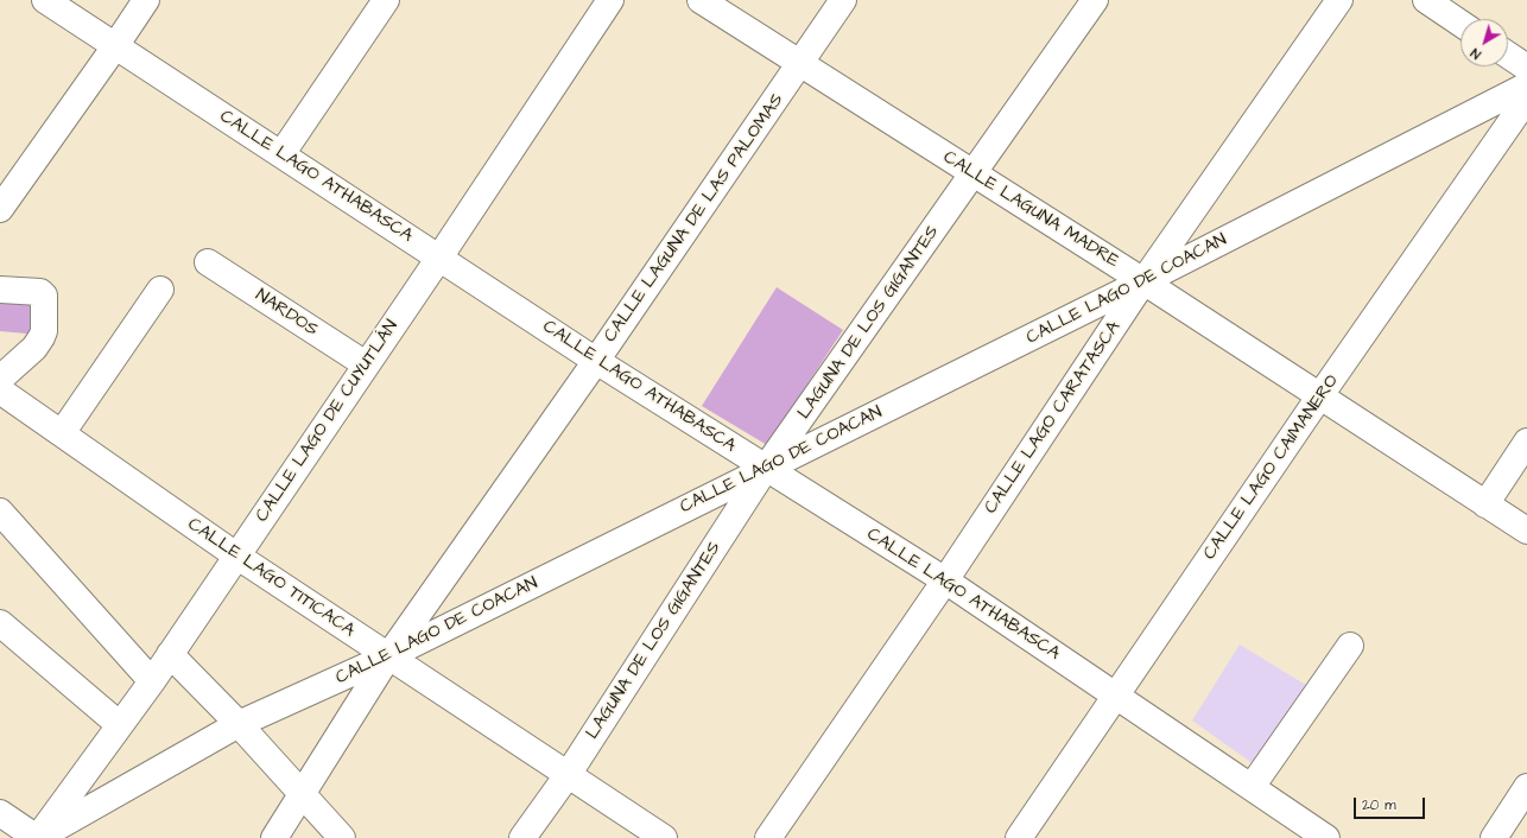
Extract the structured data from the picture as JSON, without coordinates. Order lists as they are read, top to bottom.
{
  "streets": {
    "street": [
      "CALLE LAGO ATHABASCA",
      "CALLE LAGUNA MADRE",
      "CALLE LAGUNA DE LAS PALOMAS",
      "CALLE LAGO DE COACAN",
      "NARDOS",
      "LAGUNA DE LOS GIGANTES",
      "CALLE LAGO CARATASCA",
      "CALLE LAGO DE CUYUTLÁN",
      "CALLE LAGO CAIMANERO",
      "CALLE LAGO TITICACA"
    ]
  },
  "crossings": [
    ["CALLE LAGO ATHABASCA", "CALLE LAGUNA DE LAS PALOMAS"],
    ["CALLE LAGO ATHABASCA", "CALLE LAGO DE COACAN"],
    ["CALLE LAGO ATHABASCA", "LAGUNA DE LOS GIGANTES"],
    ["CALLE LAGO ATHABASCA", "CALLE LAGO CARATASCA"],
    ["CALLE LAGO ATHABASCA", "CALLE LAGO DE CUYUTLÁN"],
    ["CALLE LAGO ATHABASCA", "CALLE LAGO CAIMANERO"],
    ["CALLE LAGUNA MADRE", "CALLE LAGUNA DE LAS PALOMAS"],
    ["CALLE LAGUNA MADRE", "CALLE LAGO DE COACAN"],
    ["CALLE LAGUNA MADRE", "LAGUNA DE LOS GIGANTES"],
    ["CALLE LAGUNA MADRE", "CALLE LAGO CARATASCA"],
    ["CALLE LAGUNA MADRE", "CALLE LAGO CAIMANERO"],
    ["CALLE LAGUNA DE LAS PALOMAS", "CALLE LAGO DE COACAN"],
    ["CALLE LAGUNA DE LAS PALOMAS", "CALLE LAGO TITICACA"],
    ["CALLE LAGO DE COACAN", "LAGUNA DE LOS GIGANTES"],
    ["CALLE LAGO DE COACAN", "CALLE LAGO CARATASCA"],
    ["CALLE LAGO DE COACAN", "CALLE LAGO DE CUYUTLÁN"],
    ["CALLE LAGO DE COACAN", "CALLE LAGO TITICACA"],
    ["NARDOS", "CALLE LAGO DE CUYUTLÁN"],
    ["LAGUNA DE LOS GIGANTES", "CALLE LAGO TITICACA"],
    ["CALLE LAGO DE CUYUTLÁN", "CALLE LAGO TITICACA"]
  ],
  "scale_bar": "20 m",
  "north": "bottom left"
}
